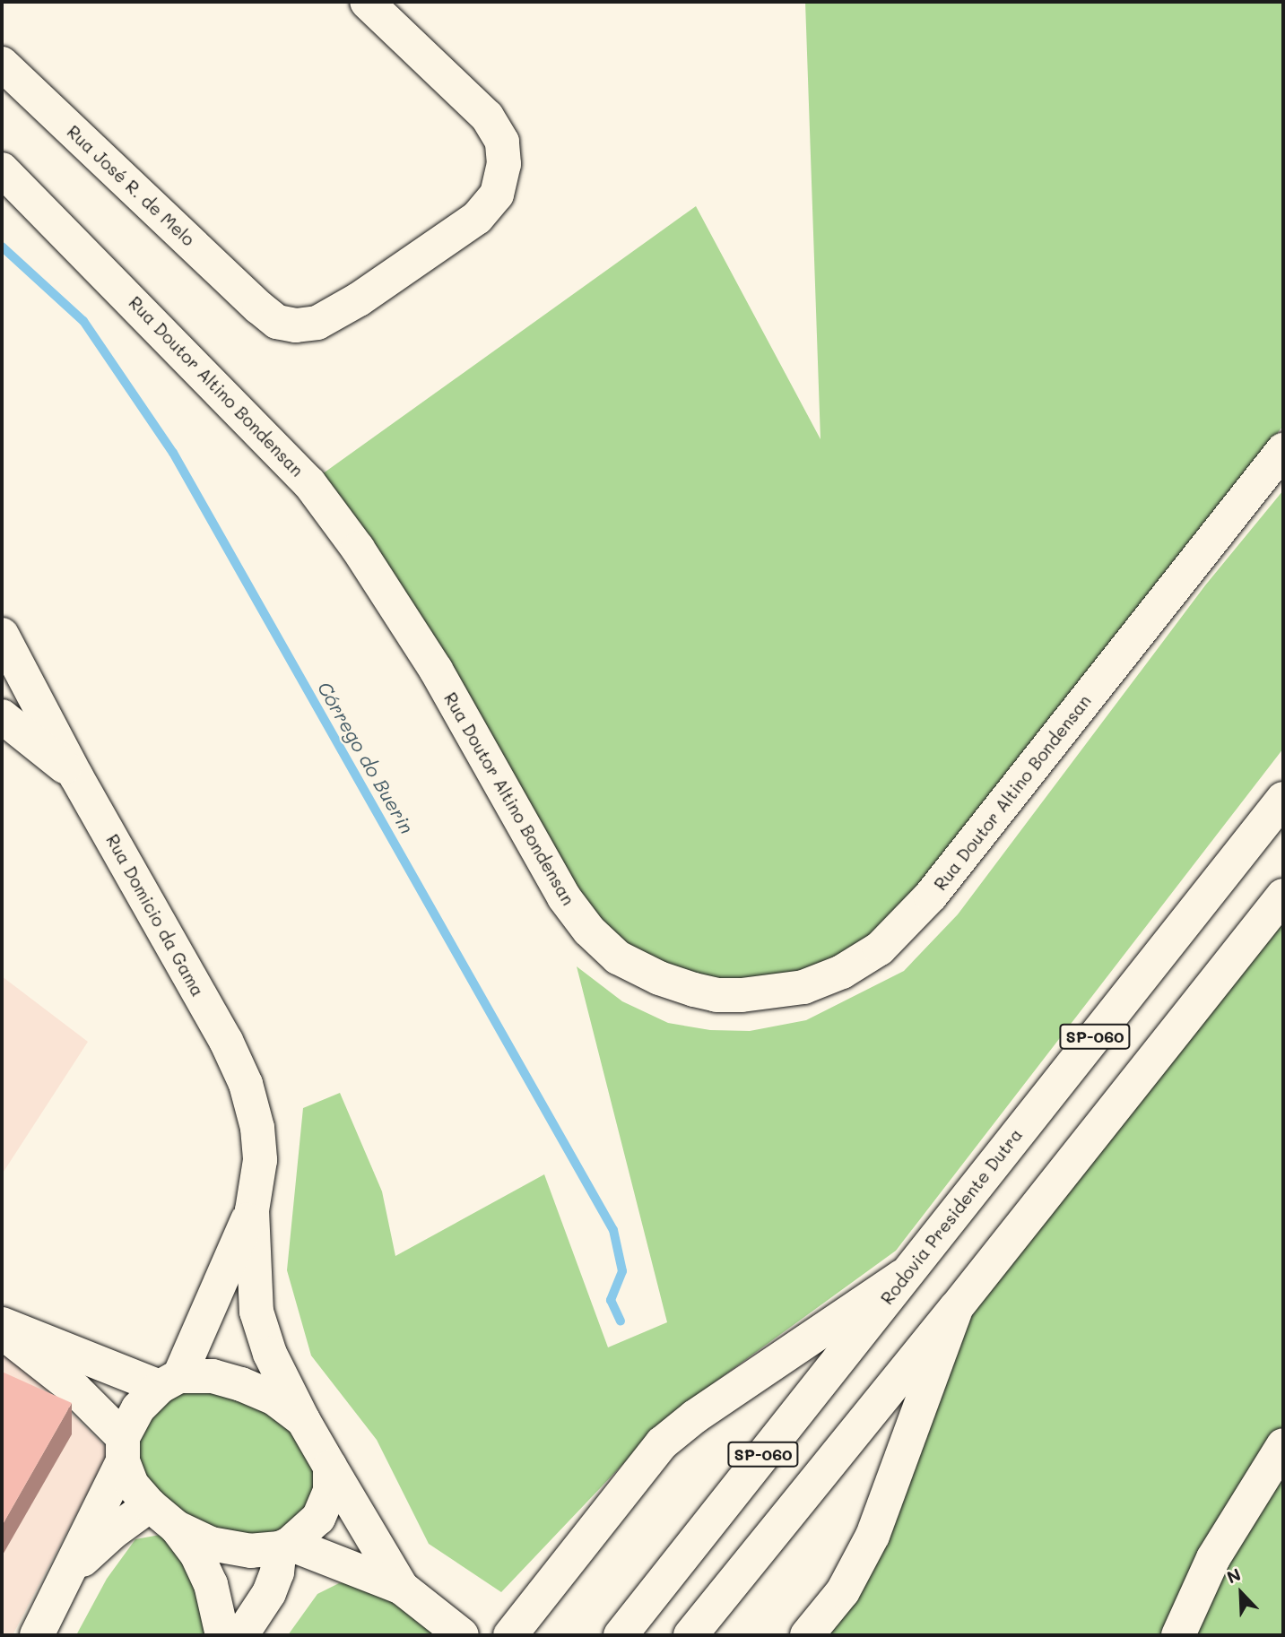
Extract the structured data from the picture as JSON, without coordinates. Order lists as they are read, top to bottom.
{
  "streets": {
    "main road": [
      "Rua José R. de Melo",
      "Rua Doutor Altino Bondensan",
      "Rua Domicio da Gama",
      "SP-060",
      "Rodovia Presidente Dutra"
    ]
  },
  "water": ["Córrego do Buerin"],
  "north": "top left"
}
